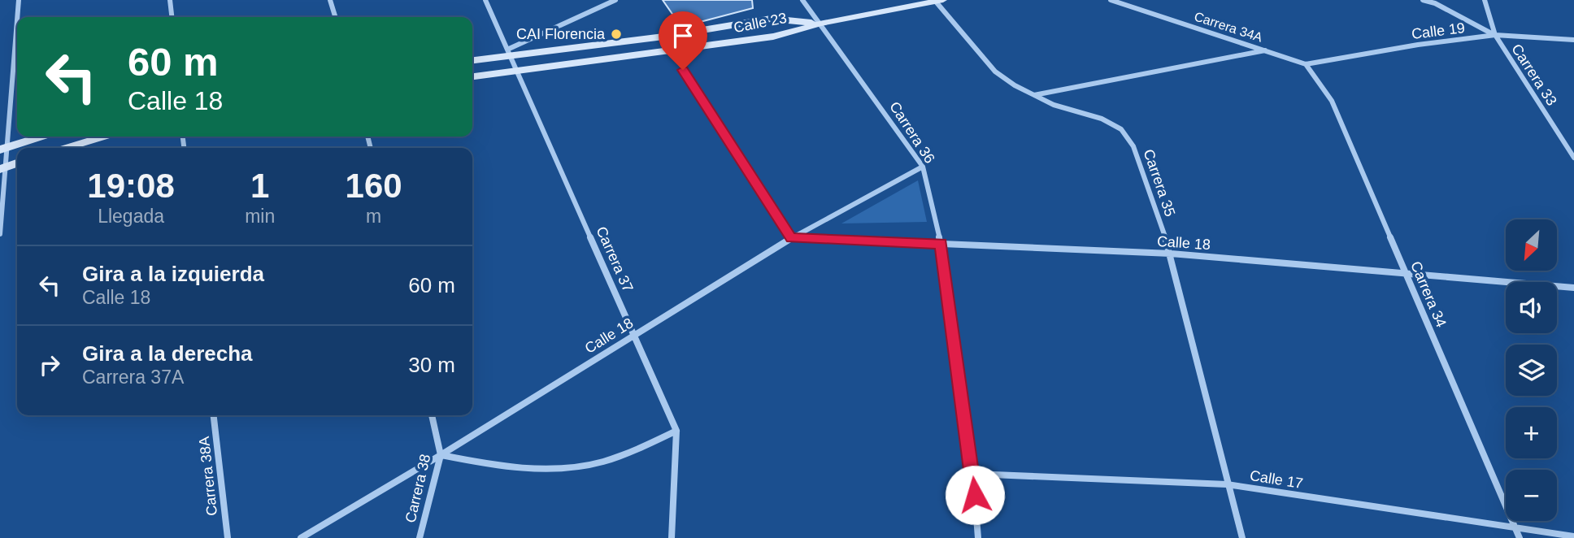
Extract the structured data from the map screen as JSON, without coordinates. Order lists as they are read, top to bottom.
{
  "streets": {
    "street": [
      "Calle 23",
      "Carrera 34A",
      "Calle 19",
      "Carrera 33",
      "Carrera 36",
      "Carrera 35",
      "Calle 18",
      "Carrera 37",
      "Carrera 34",
      "Carrera 38A",
      "Calle 17",
      "Carrera 38"
    ]
  },
  "crossings": [
    ["Calle 23", "Carrera 36"],
    ["Calle 23", "Carrera 35"],
    ["Calle 23", "Carrera 37"],
    ["Carrera 34A", "Calle 19"],
    ["Carrera 34A", "Carrera 34"],
    ["Calle 19", "Carrera 33"],
    ["Calle 19", "Carrera 34"],
    ["Carrera 36", "Calle 18"],
    ["Carrera 36", "Calle 17"],
    ["Carrera 35", "Calle 18"],
    ["Carrera 35", "Calle 17"],
    ["Calle 18", "Carrera 37"],
    ["Calle 18", "Carrera 34"],
    ["Calle 18", "Carrera 38"],
    ["Carrera 34", "Calle 17"]
  ],
  "places": ["CAI Florencia"],
  "north": "bottom left",
  "page": {
    "turn": ["60 m", "Calle 18"],
    "eta": [
      "19:08",
      "Llegada",
      "1",
      "min",
      "160",
      "m"
    ],
    "map_buttons": ["+", "−"],
    "list": [
      {
        "name": "Gira a la izquierda",
        "note": "Calle 18",
        "value": "60 m"
      },
      {
        "name": "Gira a la derecha",
        "note": "Carrera 37A",
        "value": "30 m"
      }
    ]
  }
}
